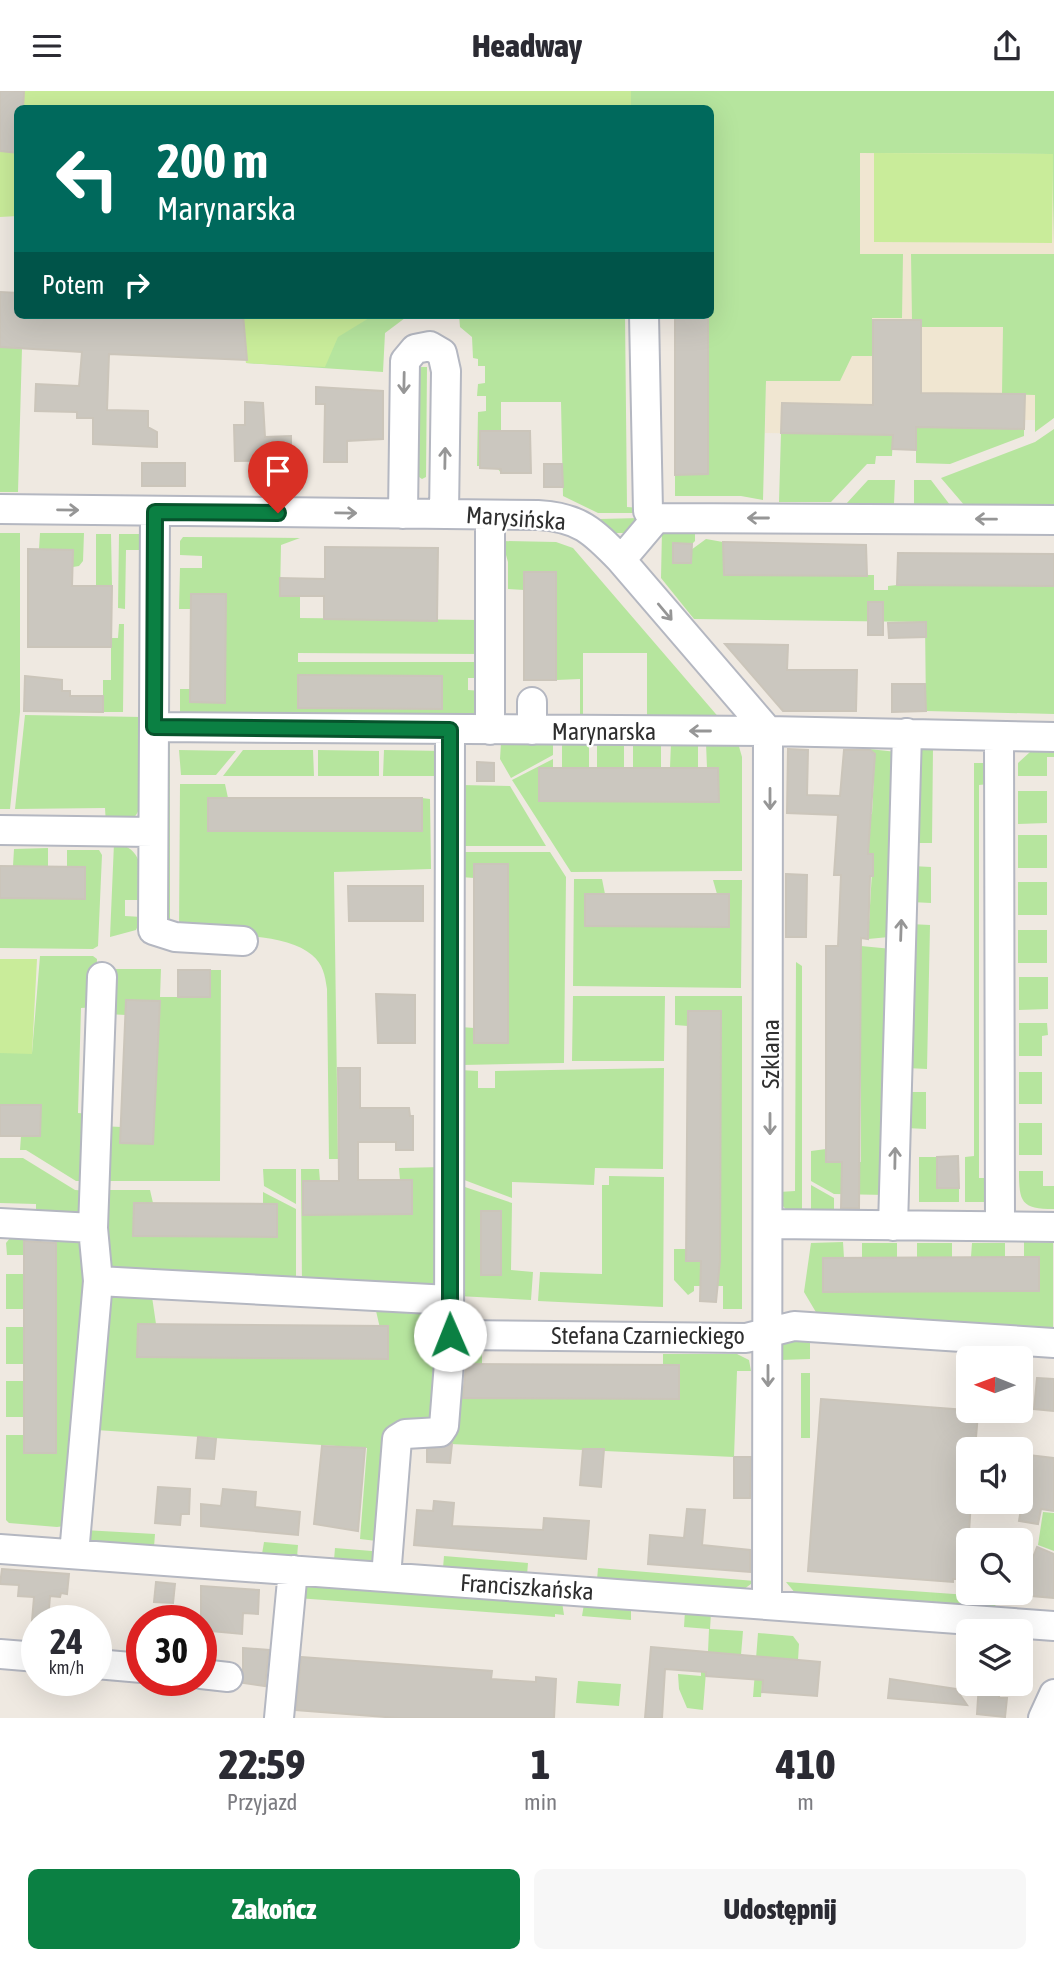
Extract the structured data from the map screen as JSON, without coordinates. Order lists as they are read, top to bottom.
{
  "streets": {
    "street": [
      "Marysińska",
      "Marynarska",
      "Szklana",
      "Stefana Czarnieckiego",
      "Franciszkańska"
    ]
  },
  "crossings": [
    ["Marynarska", "Szklana"],
    ["Szklana", "Stefana Czarnieckiego"],
    ["Szklana", "Franciszkańska"]
  ],
  "one_way": ["Marysińska"],
  "north": "left",
  "page": {
    "header": "Headway",
    "turn": ["200 m", "Marynarska"],
    "then": "Potem",
    "speed": "24 km/h",
    "limit": "30",
    "eta": [
      "22:59",
      "Przyjazd",
      "1",
      "min",
      "410",
      "m"
    ],
    "buttons": ["Zakończ", "Udostępnij"]
  }
}
